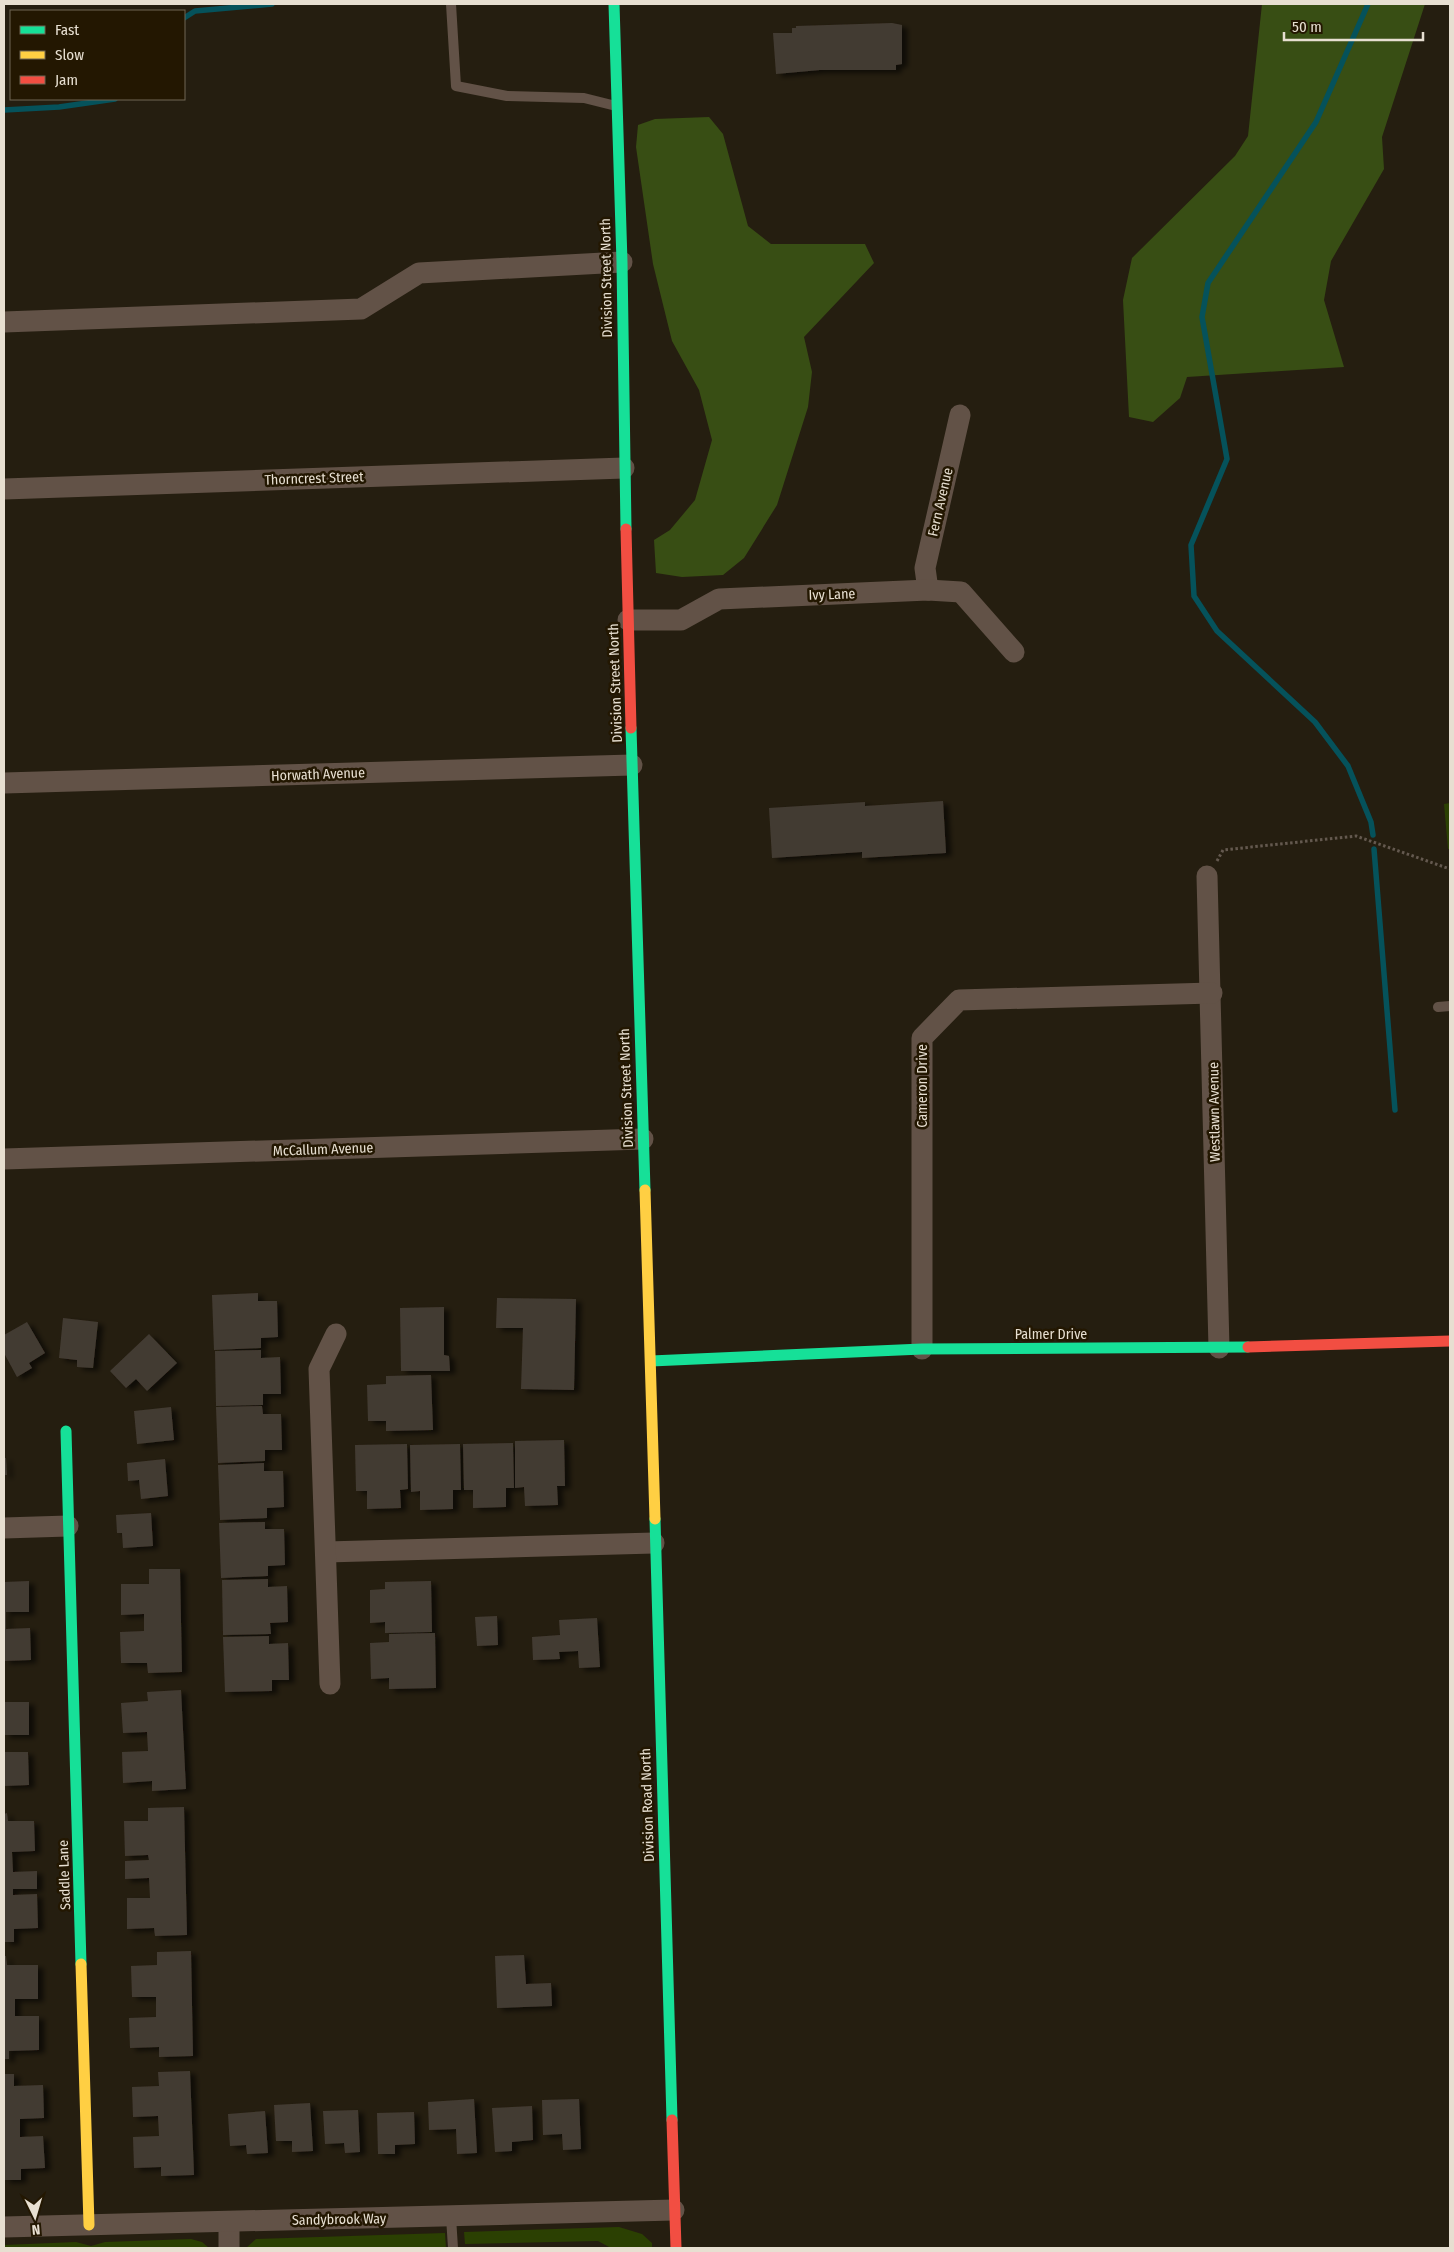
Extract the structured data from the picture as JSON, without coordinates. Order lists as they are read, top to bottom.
{
  "streets": {
    "main road": [
      "Division Street North",
      "Palmer Drive",
      "Division Road North",
      "Saddle Lane"
    ],
    "street": [
      "Thorncrest Street",
      "Fern Avenue",
      "Ivy Lane",
      "Horwath Avenue",
      "Cameron Drive",
      "Westlawn Avenue",
      "McCallum Avenue",
      "Sandybrook Way"
    ]
  },
  "crossings": [
    ["Division Street North", "Thorncrest Street"],
    ["Division Street North", "Ivy Lane"],
    ["Division Street North", "Horwath Avenue"],
    ["Division Street North", "McCallum Avenue"],
    ["Division Street North", "Palmer Drive"],
    ["Division Street North", "Division Road North"],
    ["Fern Avenue", "Ivy Lane"],
    ["Cameron Drive", "Westlawn Avenue"],
    ["Cameron Drive", "Palmer Drive"],
    ["Westlawn Avenue", "Palmer Drive"],
    ["Palmer Drive", "Division Road North"],
    ["Division Road North", "Sandybrook Way"],
    ["Saddle Lane", "Sandybrook Way"]
  ],
  "legend": ["Fast", "Slow", "Jam"],
  "scale_bar": "50 m",
  "north": "bottom"
}
